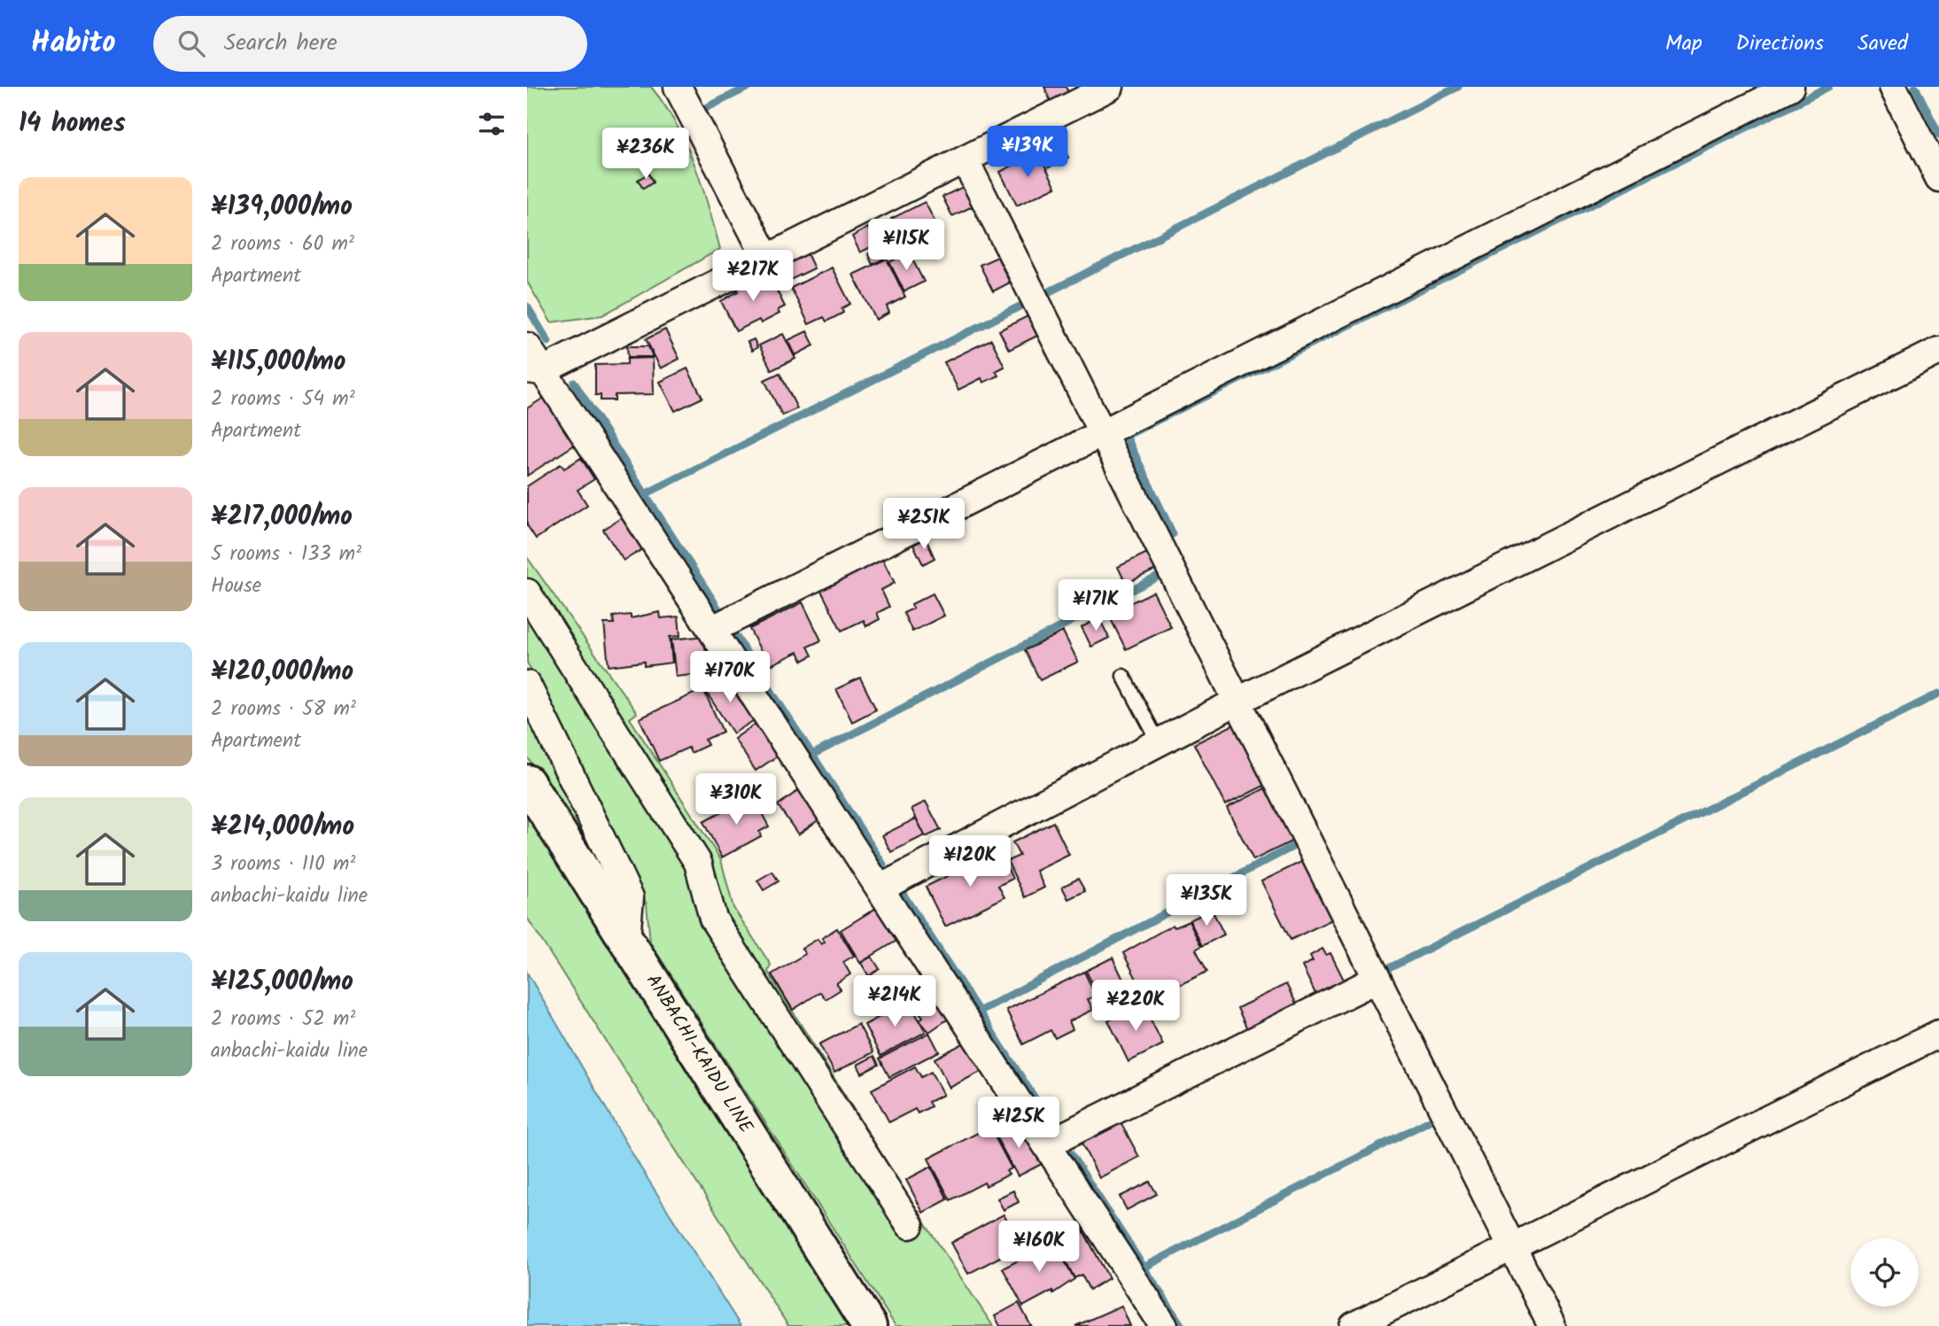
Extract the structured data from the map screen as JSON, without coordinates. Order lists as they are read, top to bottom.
{
  "streets": {
    "main road": ["ANBACHI-KAIDU LINE"]
  },
  "page": {
    "header": "Habito",
    "search": "Search here",
    "nav": ["Map", "Directions", "Saved"],
    "heading": "14 homes",
    "price": [
      "¥139K",
      "¥236K",
      "¥115K",
      "¥217K",
      "¥251K",
      "¥171K",
      "¥170K",
      "¥310K",
      "¥120K",
      "¥135K",
      "¥214K",
      "¥220K",
      "¥125K",
      "¥160K"
    ],
    "list": [
      {
        "name": "¥139,000/mo",
        "note": "2 rooms · 60 m² · Apartment"
      },
      {
        "name": "¥115,000/mo",
        "note": "2 rooms · 54 m² · Apartment"
      },
      {
        "name": "¥217,000/mo",
        "note": "5 rooms · 133 m² · House"
      },
      {
        "name": "¥120,000/mo",
        "note": "2 rooms · 58 m² · Apartment"
      },
      {
        "name": "¥214,000/mo",
        "note": "3 rooms · 110 m² · anbachi-kaidu line"
      },
      {
        "name": "¥125,000/mo",
        "note": "2 rooms · 52 m² · anbachi-kaidu line"
      }
    ]
  }
}
